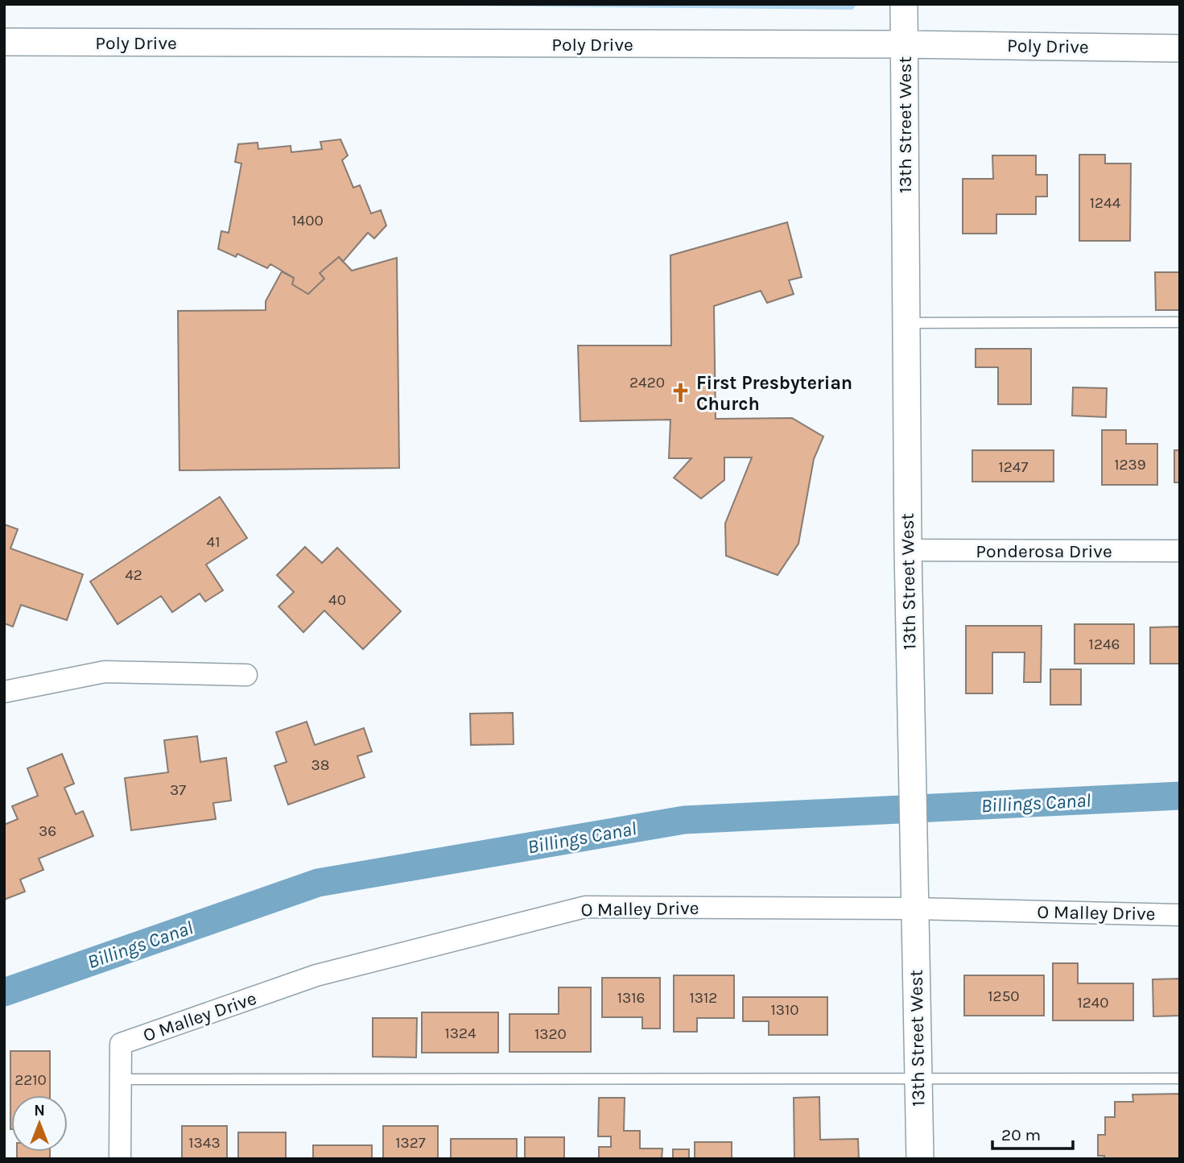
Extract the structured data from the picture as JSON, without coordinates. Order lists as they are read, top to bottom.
{
  "streets": {
    "street": [
      "Poly Drive",
      "13th Street West",
      "Ponderosa Drive",
      "O Malley Drive"
    ]
  },
  "crossings": [
    ["Poly Drive", "13th Street West"],
    ["13th Street West", "Ponderosa Drive"],
    ["13th Street West", "O Malley Drive"]
  ],
  "water": ["Billings Canal"],
  "places": {
    "church": ["First Presbyterian Church"]
  },
  "house_numbers": [
    "1244",
    "1400",
    "2420",
    "1239",
    "1247",
    "41",
    "42",
    "40",
    "1246",
    "38",
    "37",
    "36",
    "1250",
    "1316",
    "1312",
    "1240",
    "1310",
    "1324",
    "1320",
    "2210",
    "1343",
    "1327"
  ],
  "scale_bar": "20 m",
  "north": "top"
}
